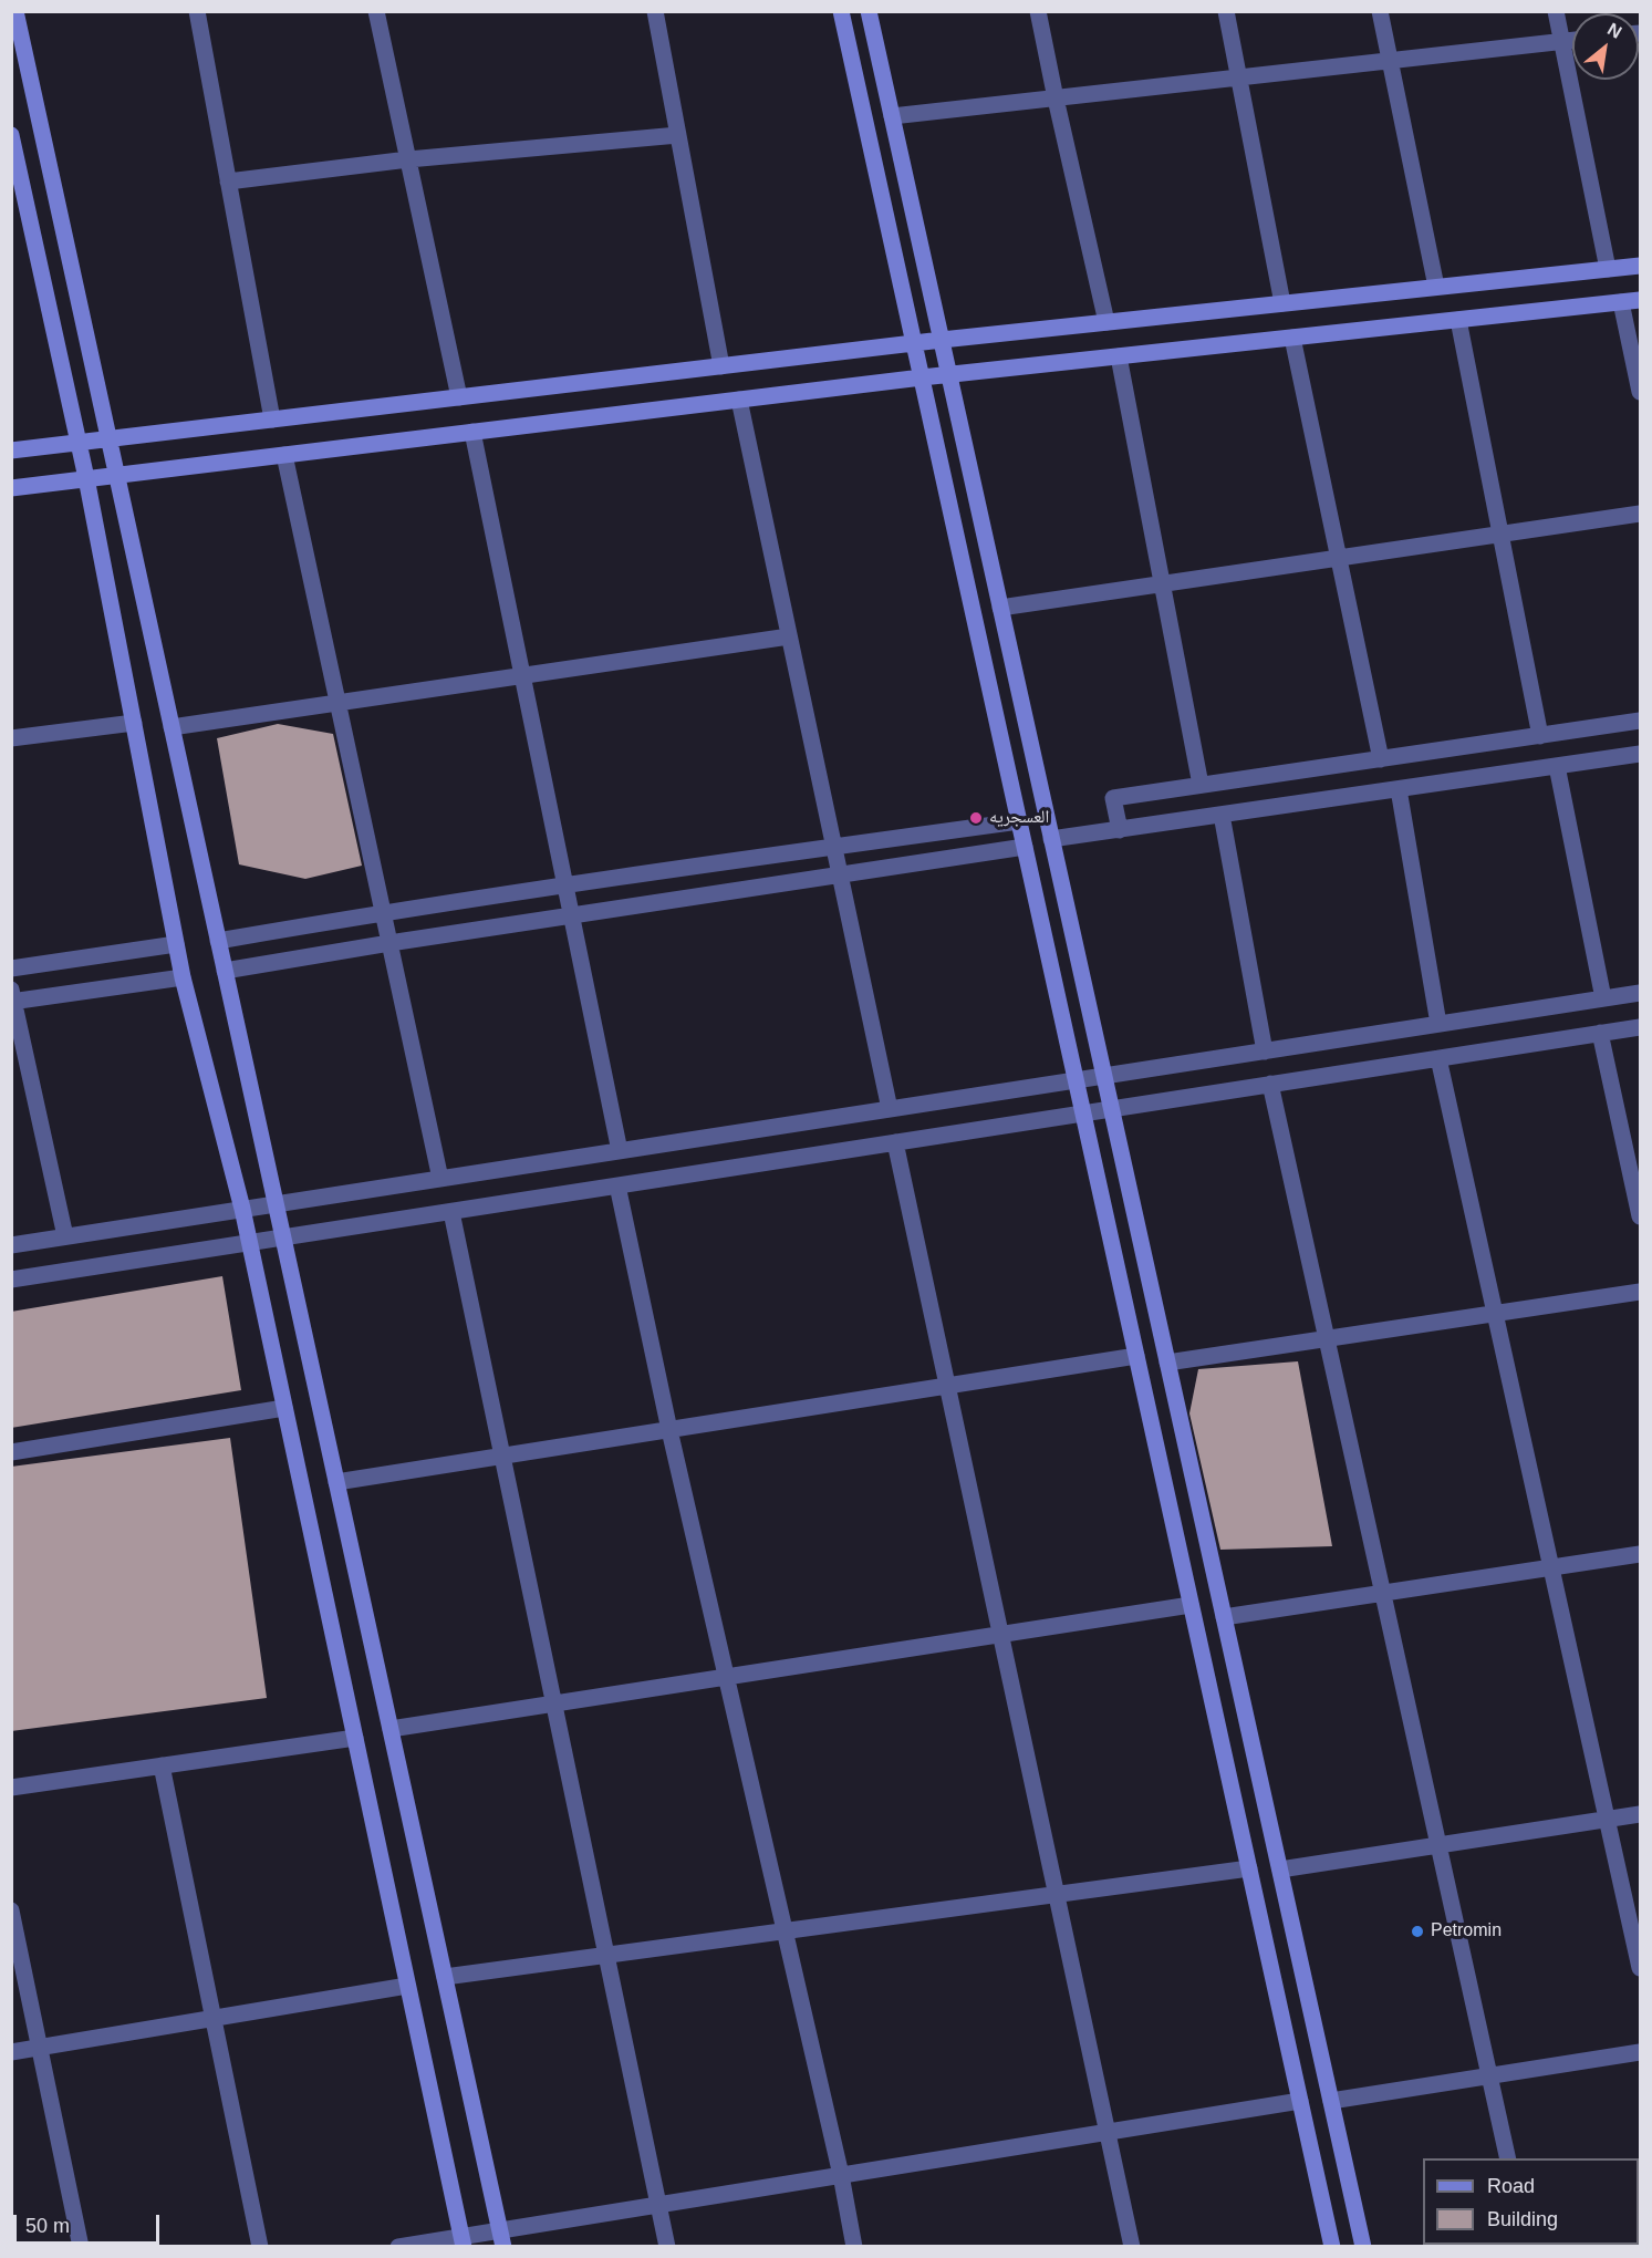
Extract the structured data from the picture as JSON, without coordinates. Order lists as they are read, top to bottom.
{
  "places": ["العسجريه", "Petromin"],
  "legend": ["Road", "Building"],
  "scale_bar": "50 m",
  "north": "top right"
}
